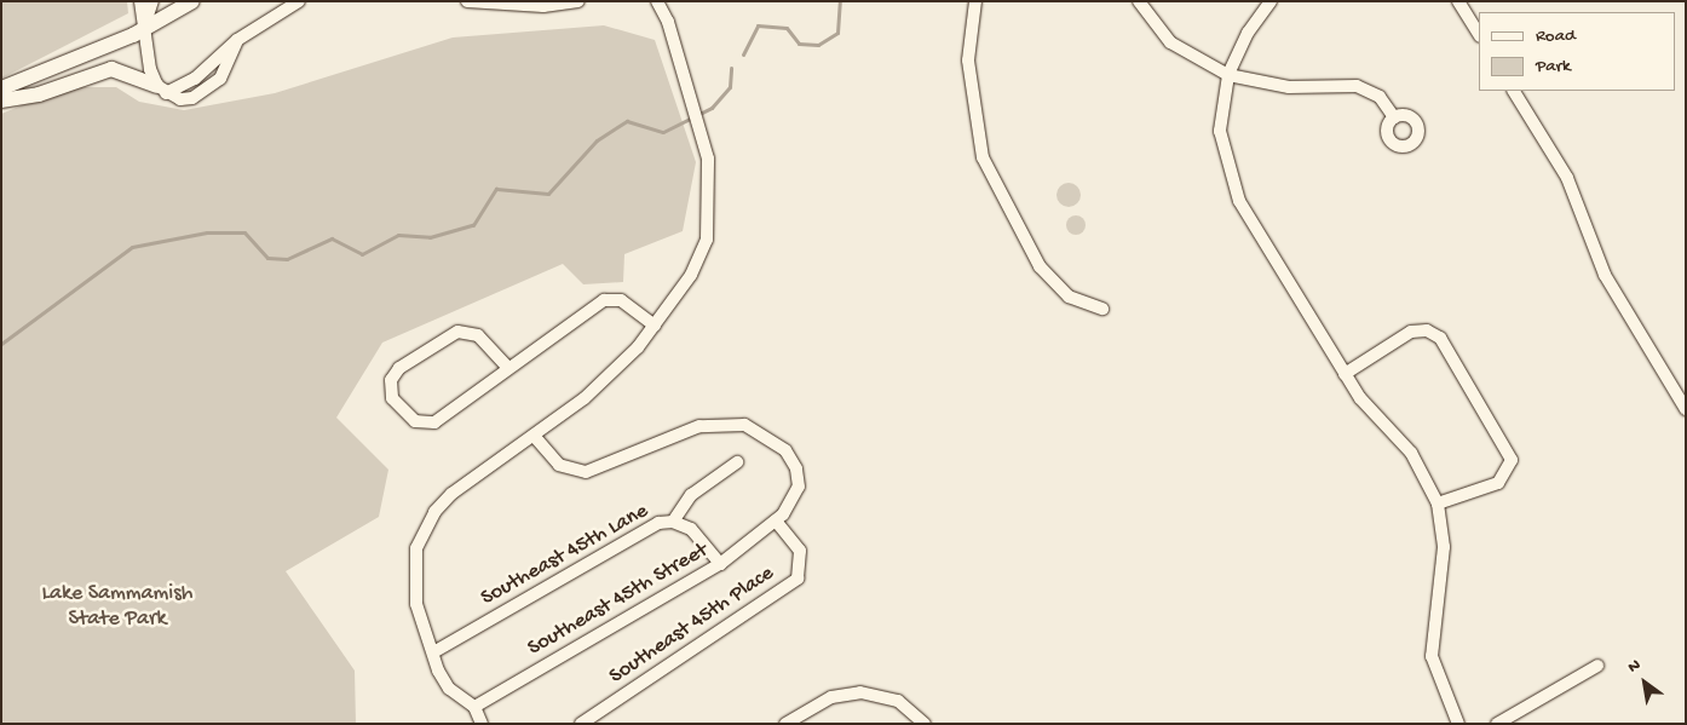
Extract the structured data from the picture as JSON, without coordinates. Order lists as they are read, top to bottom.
{
  "streets": {
    "street": ["Southeast 45th Lane", "Southeast 45th Street", "Southeast 45th Place"]
  },
  "crossings": [
    ["Southeast 45th Street", "Southeast 45th Place"]
  ],
  "parks": ["Lake Sammamish State Park"],
  "legend": ["Road", "Park"],
  "north": "top left"
}
